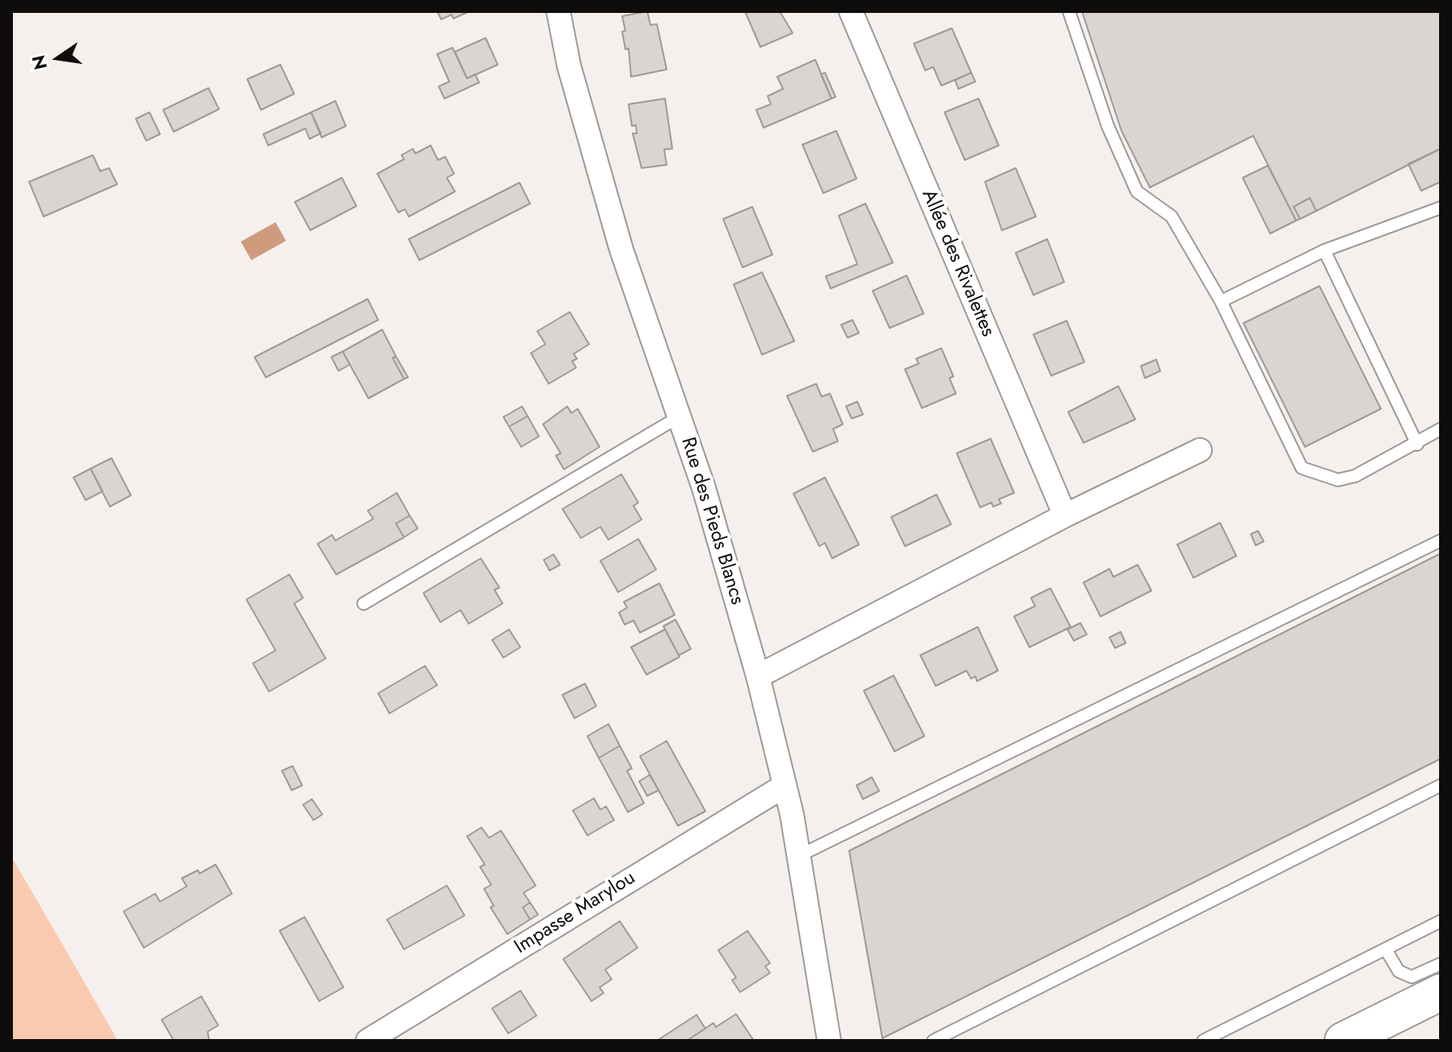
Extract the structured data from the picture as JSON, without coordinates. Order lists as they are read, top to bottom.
{
  "streets": {
    "street": ["Allée des Rivalettes", "Rue des Pieds Blancs", "Impasse Marylou"]
  },
  "crossings": [
    ["Rue des Pieds Blancs", "Impasse Marylou"]
  ],
  "north": "left"
}
